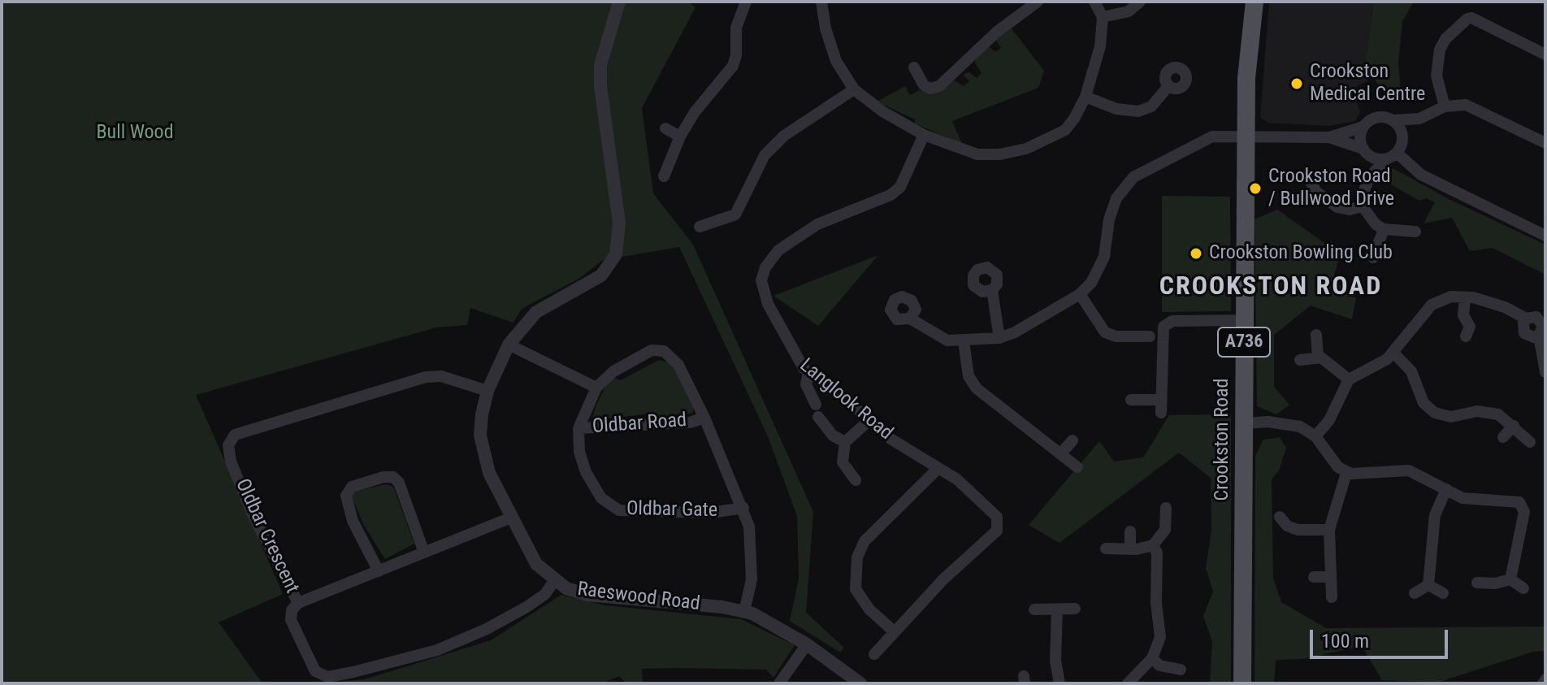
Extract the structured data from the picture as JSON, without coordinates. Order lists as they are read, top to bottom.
{
  "streets": {
    "main road": ["A736", "Crookston Road"],
    "street": [
      "Langlook Road",
      "Oldbar Road",
      "Oldbar Gate",
      "Oldbar Crescent",
      "Raeswood Road"
    ]
  },
  "crossings": [
    ["Oldbar Road", "Oldbar Gate"],
    ["Oldbar Road", "Raeswood Road"],
    ["Oldbar Crescent", "Raeswood Road"]
  ],
  "districts": ["CROOKSTON ROAD"],
  "parks": ["Bull Wood"],
  "places": ["Crookston Medical Centre", "Crookston Road / Bullwood Drive", "Crookston Bowling Club"],
  "scale_bar": "100 m"
}
